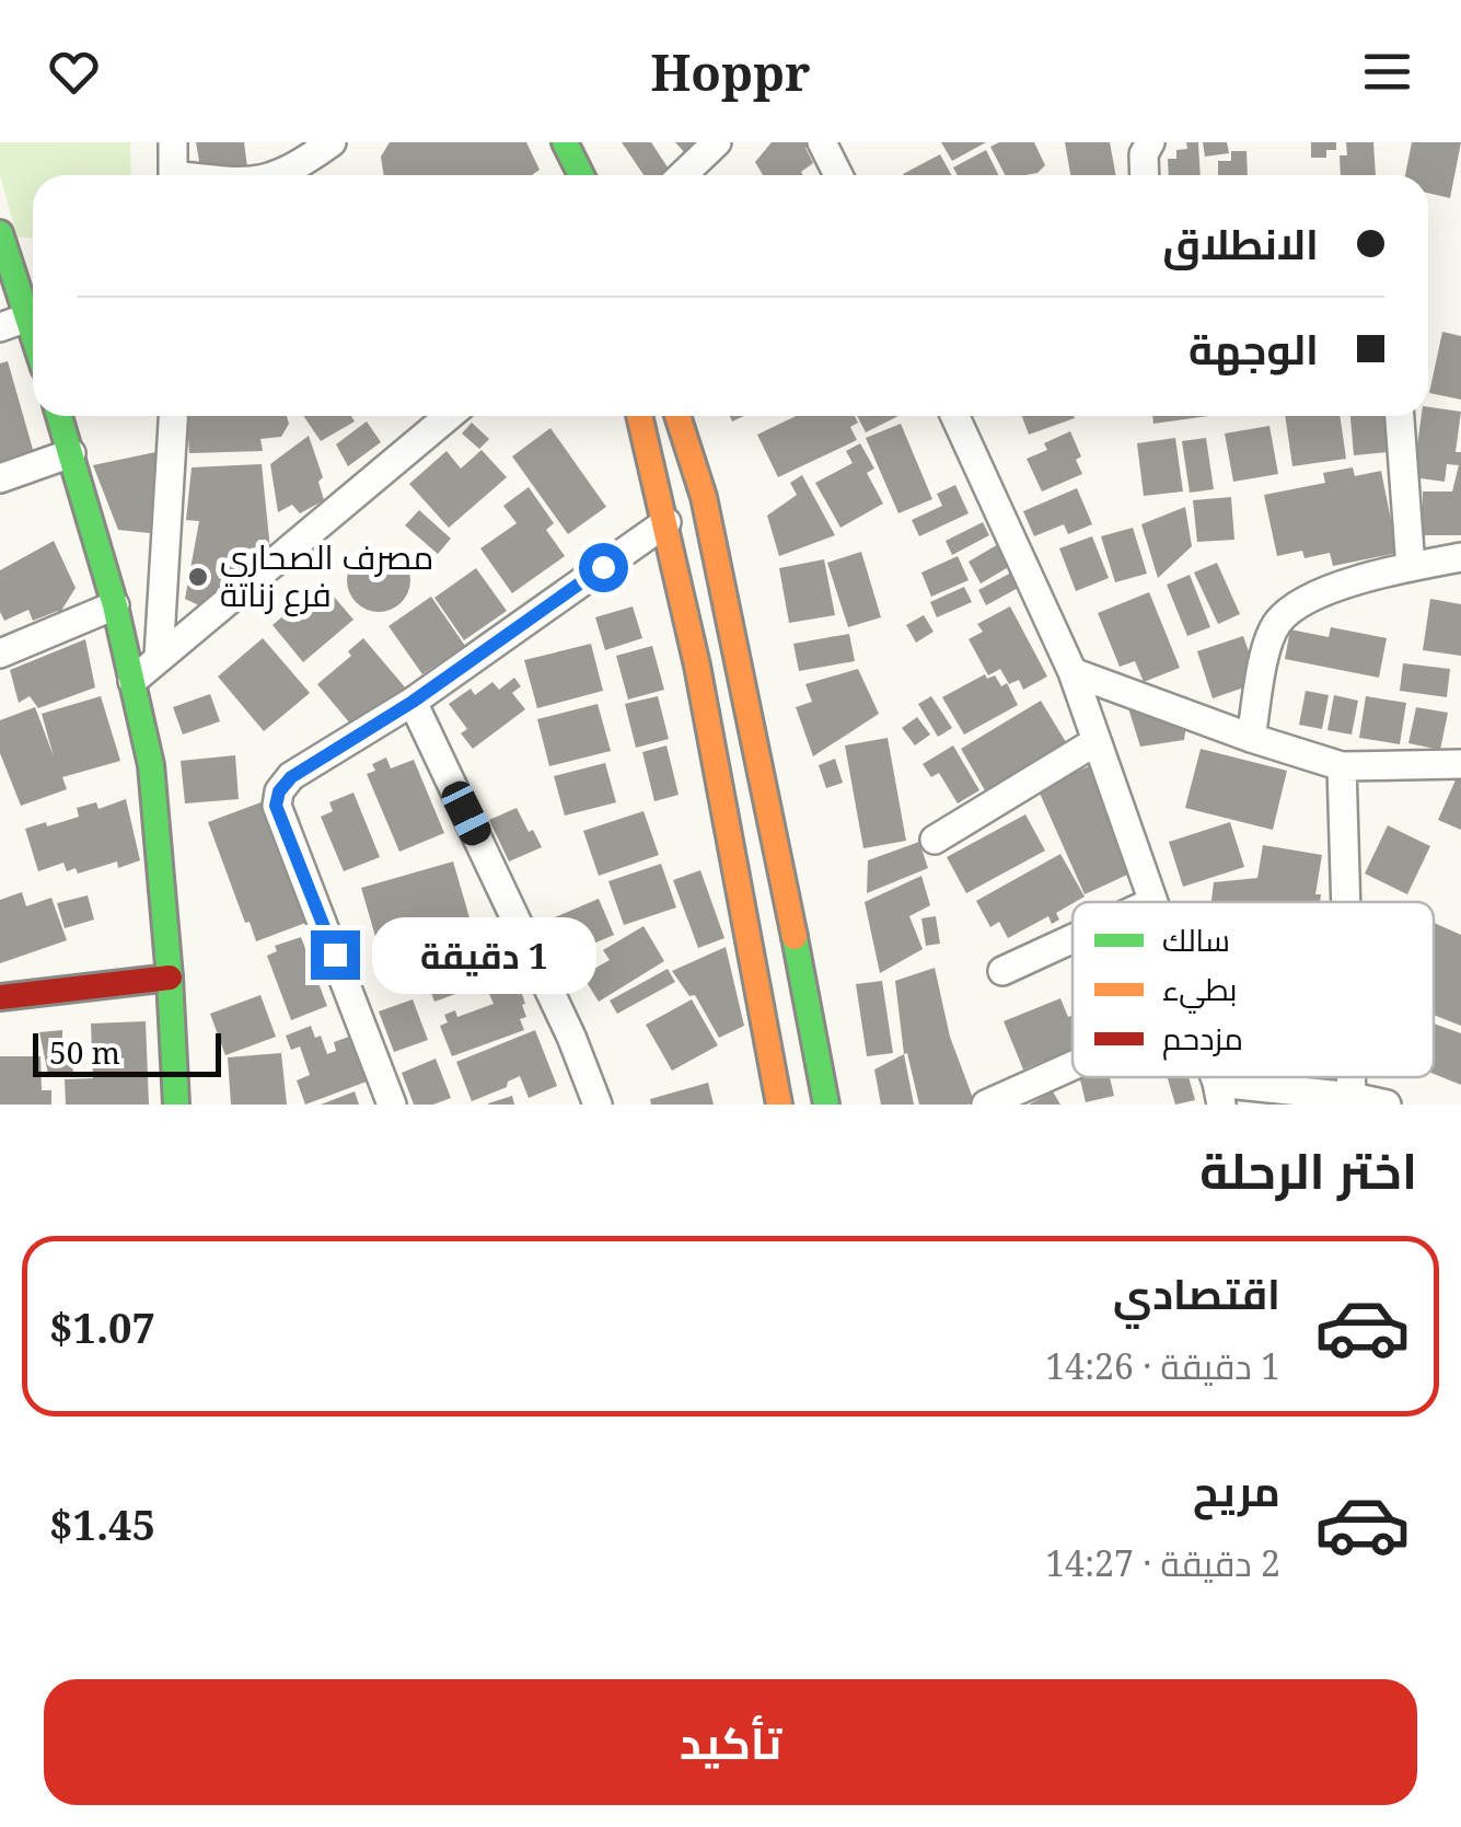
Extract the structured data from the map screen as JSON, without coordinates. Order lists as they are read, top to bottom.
{
  "places": ["مصرف الصحارى فرع زناتة"],
  "legend": ["سالك", "بطيء", "مزدحم"],
  "scale_bar": "50 m",
  "page": {
    "header": "Hoppr",
    "banner": ["الانطلاق", "الوجهة"],
    "bubble": "1 دقيقة",
    "scale": "50 m",
    "heading": "اختر الرحلة",
    "list": [
      {
        "name": "اقتصادي",
        "note": "1 دقيقة · 14:26",
        "value": "$1.07"
      },
      {
        "name": "مريح",
        "note": "2 دقيقة · 14:27",
        "value": "$1.45"
      }
    ],
    "buttons": "تأكيد"
  }
}
